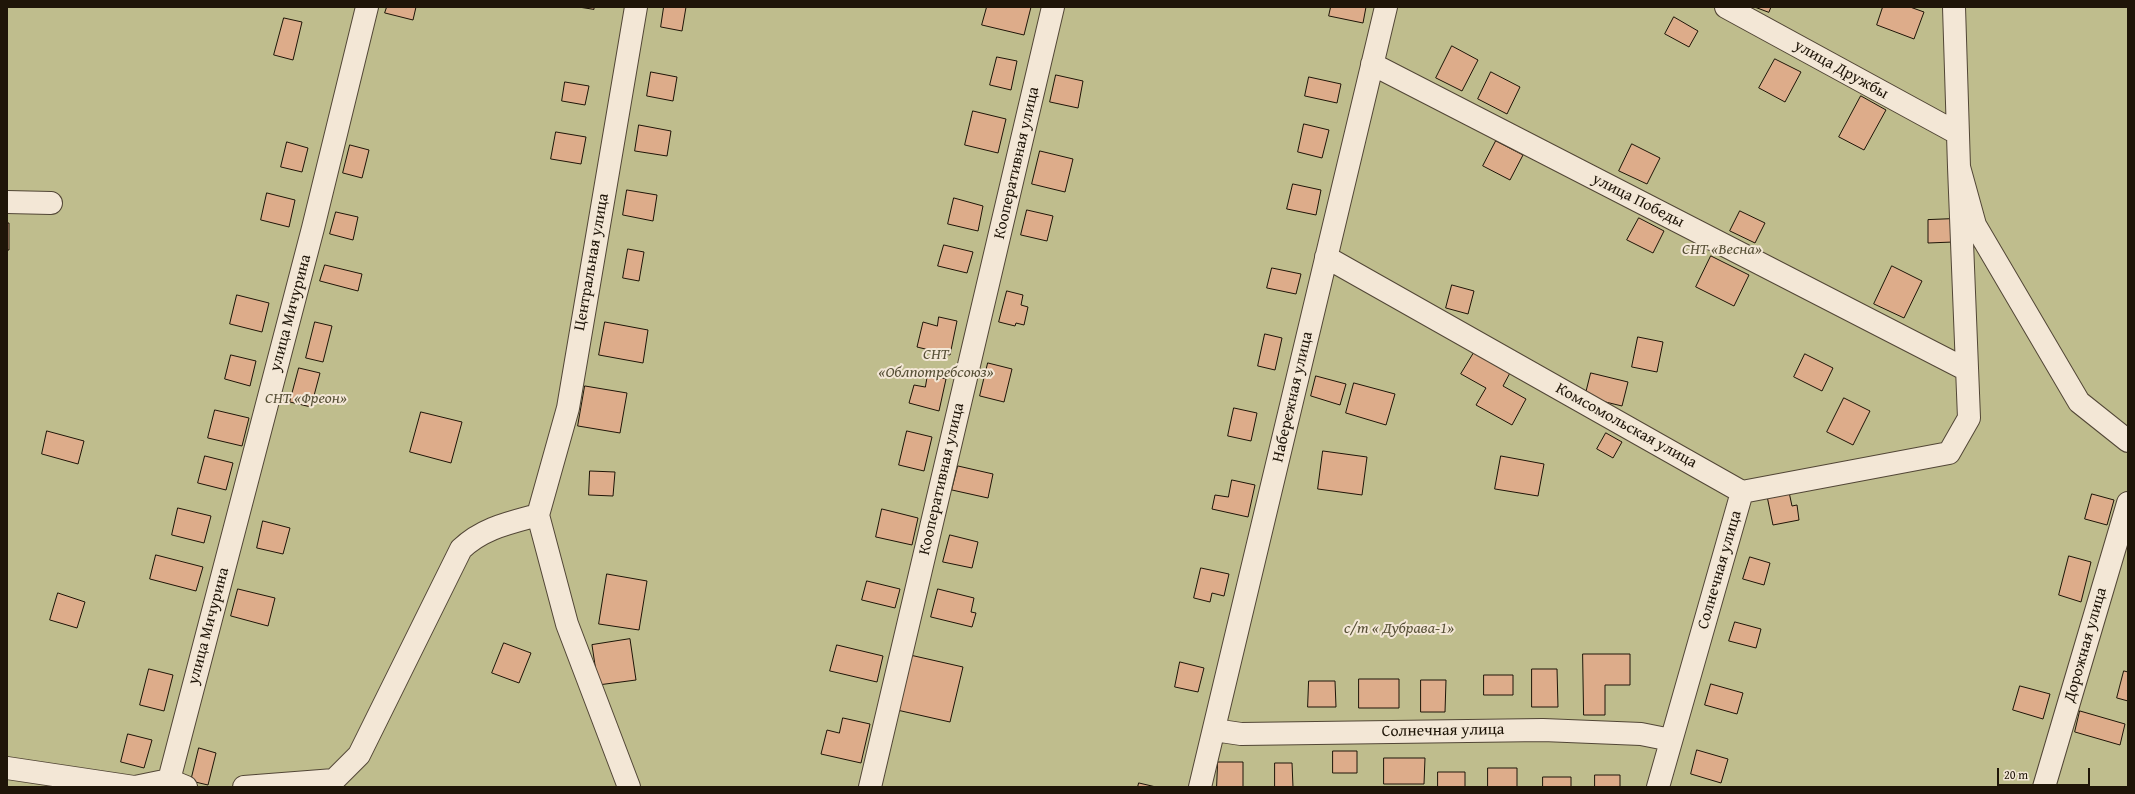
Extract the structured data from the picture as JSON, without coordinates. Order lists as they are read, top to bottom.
{
  "streets": {
    "street": [
      "улица Дружбы",
      "Кооперативная улица",
      "улица Победы",
      "Центральная улица",
      "улица Мичурина",
      "Набережная улица",
      "Комсомольская улица",
      "Солнечная улица",
      "Дорожная улица"
    ]
  },
  "crossings": [
    ["улица Победы", "Набережная улица"],
    ["Набережная улица", "Комсомольская улица"],
    ["Набережная улица", "Солнечная улица"],
    ["Комсомольская улица", "Солнечная улица"]
  ],
  "parks": [
    "СНТ «Весна»",
    "СНТ «Облпотребсоюз»",
    "СНТ «Фреон»",
    "с/т « Дубрава-1»"
  ],
  "scale_bar": "20 m"
}
